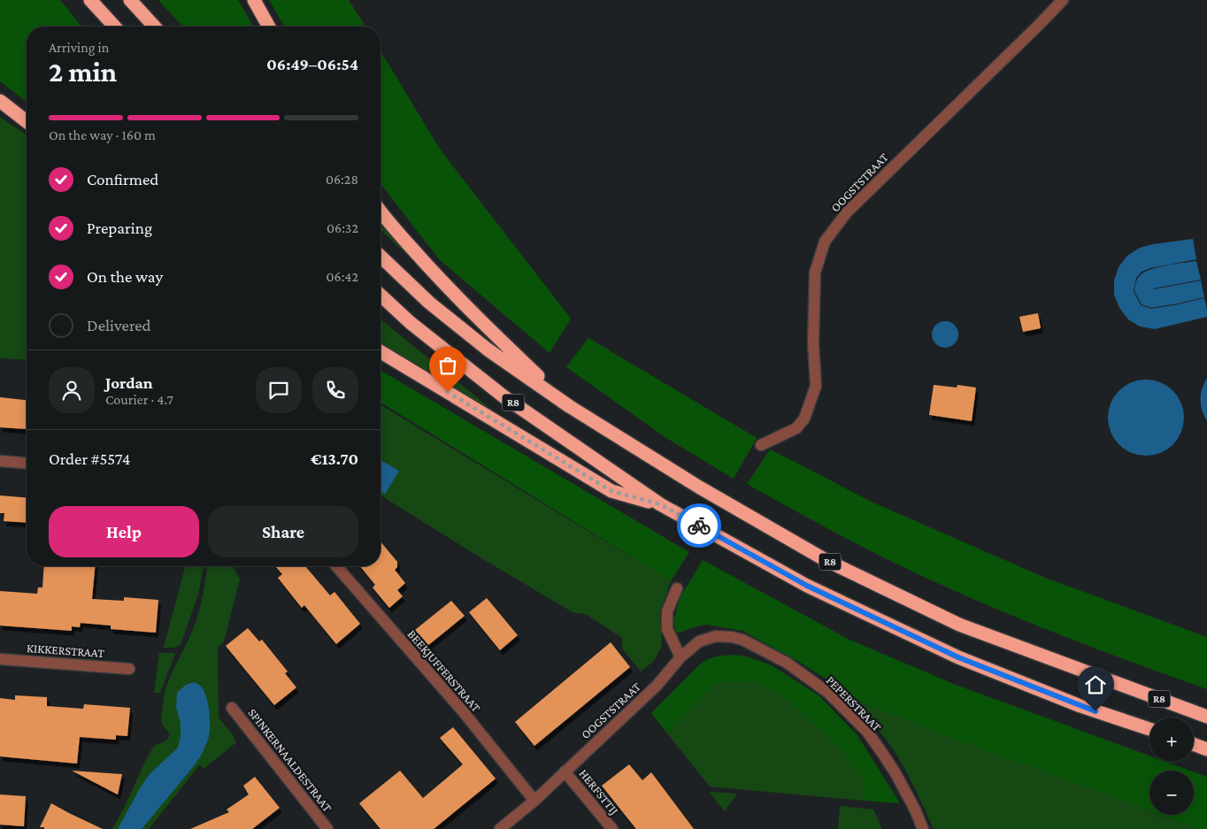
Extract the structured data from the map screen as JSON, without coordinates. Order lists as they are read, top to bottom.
{
  "streets": {
    "highway": ["R8"],
    "street": [
      "OOGSTSTRAAT",
      "KIKKERSTRAAT",
      "BEEKJUFFERSTRAAT",
      "PEPERSTRAAT",
      "SPINKERNAALDESTRAAT",
      "HERFSTTIJ"
    ]
  },
  "crossings": [
    ["OOGSTSTRAAT", "BEEKJUFFERSTRAAT"],
    ["OOGSTSTRAAT", "PEPERSTRAAT"],
    ["OOGSTSTRAAT", "HERFSTTIJ"]
  ],
  "page": {
    "heading": ["2 min", "Arriving in", "06:49–06:54"],
    "panel": [
      "Jordan",
      "Courier · 4.7",
      "Order #5574",
      "€13.70"
    ],
    "bar": "On the way · 160 m",
    "list": [
      ["Confirmed", "06:28"],
      ["Preparing", "06:32"],
      ["On the way", "06:42"],
      "Delivered"
    ],
    "buttons": ["Help", "Share"],
    "map_buttons": ["+", "−"]
  }
}
